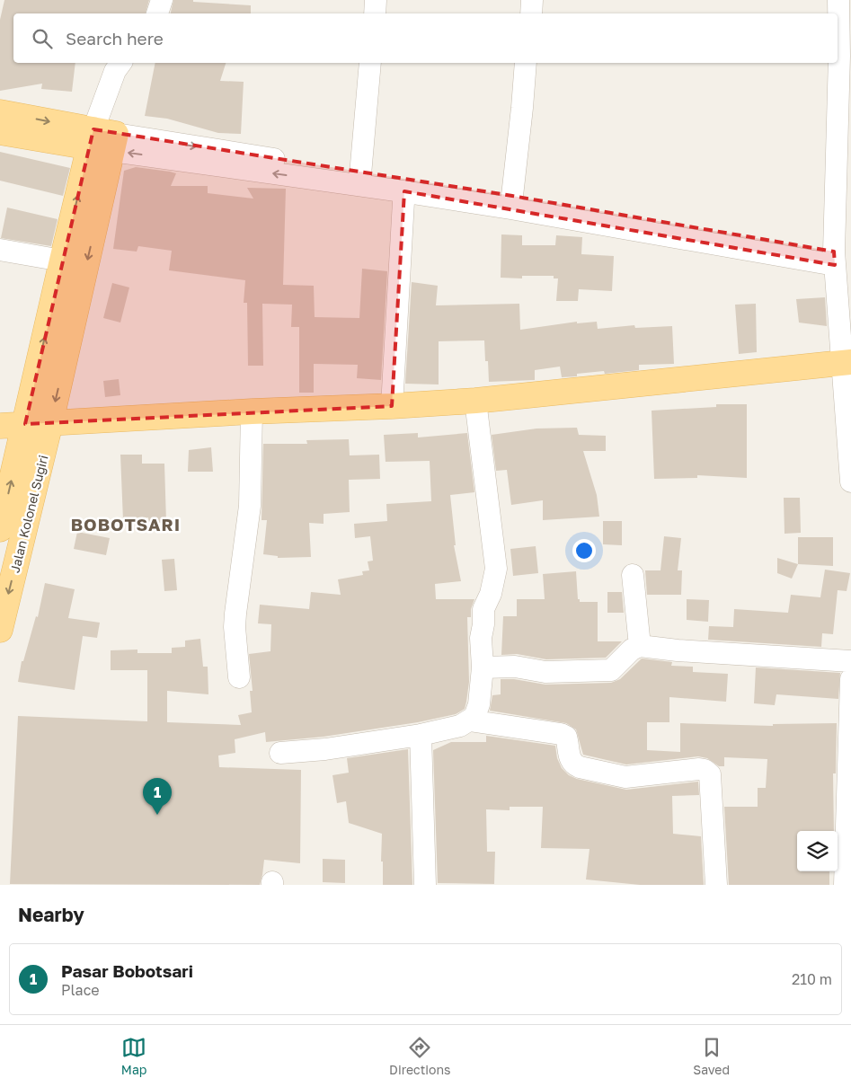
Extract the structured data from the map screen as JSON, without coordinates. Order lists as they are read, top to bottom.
{
  "streets": {
    "main road": ["Jalan Kolonel Sugiri"]
  },
  "districts": ["BOBOTSARI"],
  "page": {
    "search": "Search here",
    "pins": "1",
    "heading": "Nearby",
    "list": [
      {
        "mark": "1",
        "name": "Pasar Bobotsari",
        "note": "Place",
        "value": "210 m"
      }
    ],
    "nav": ["Map", "Directions", "Saved"]
  }
}
